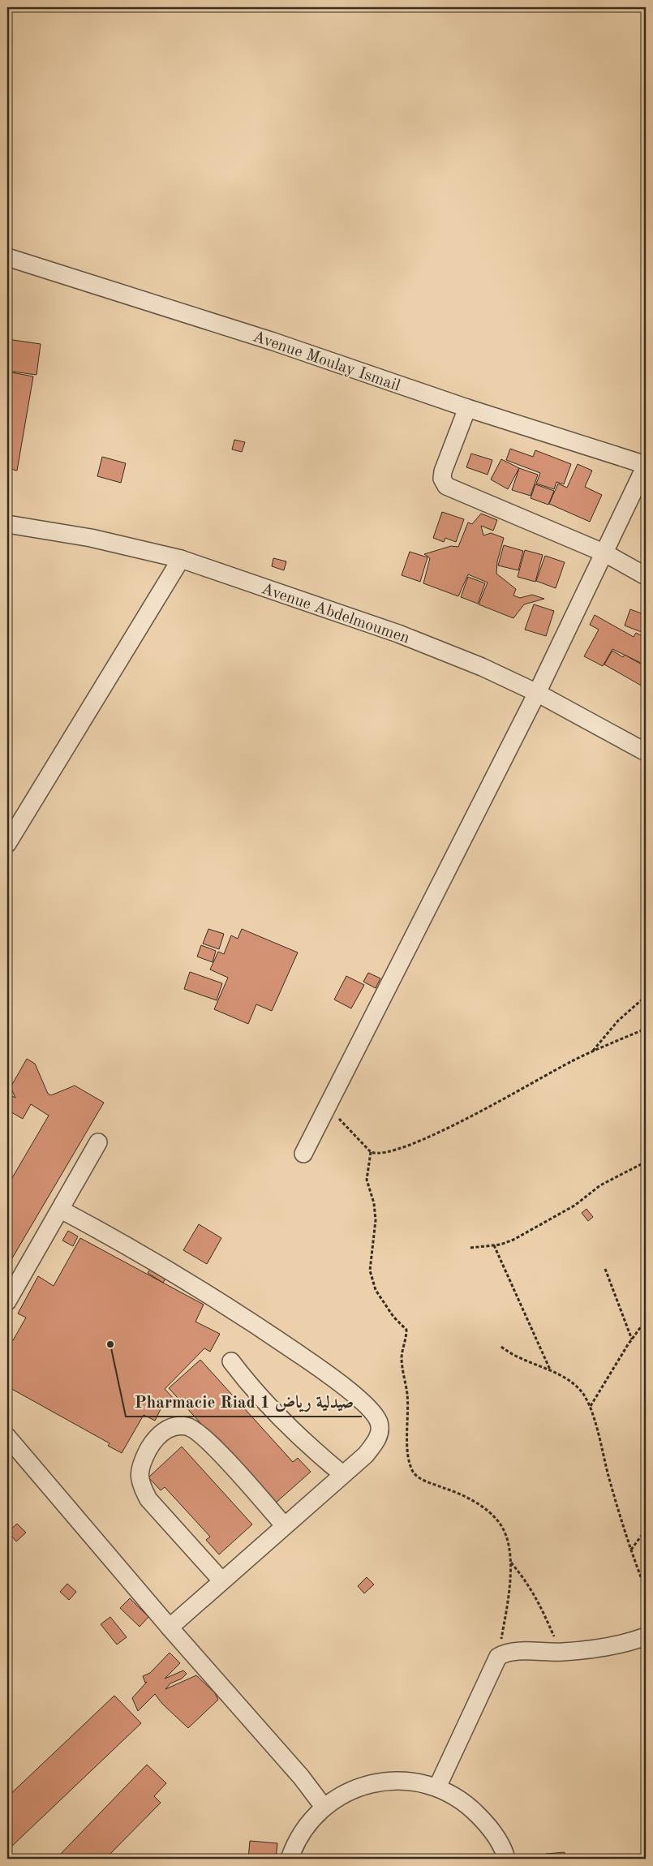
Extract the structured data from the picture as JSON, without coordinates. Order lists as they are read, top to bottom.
{
  "streets": {
    "street": ["Avenue Moulay Ismail", "Avenue Abdelmoumen"]
  },
  "places": ["Pharmacie Riad 1 صيدلية رياض"]
}
